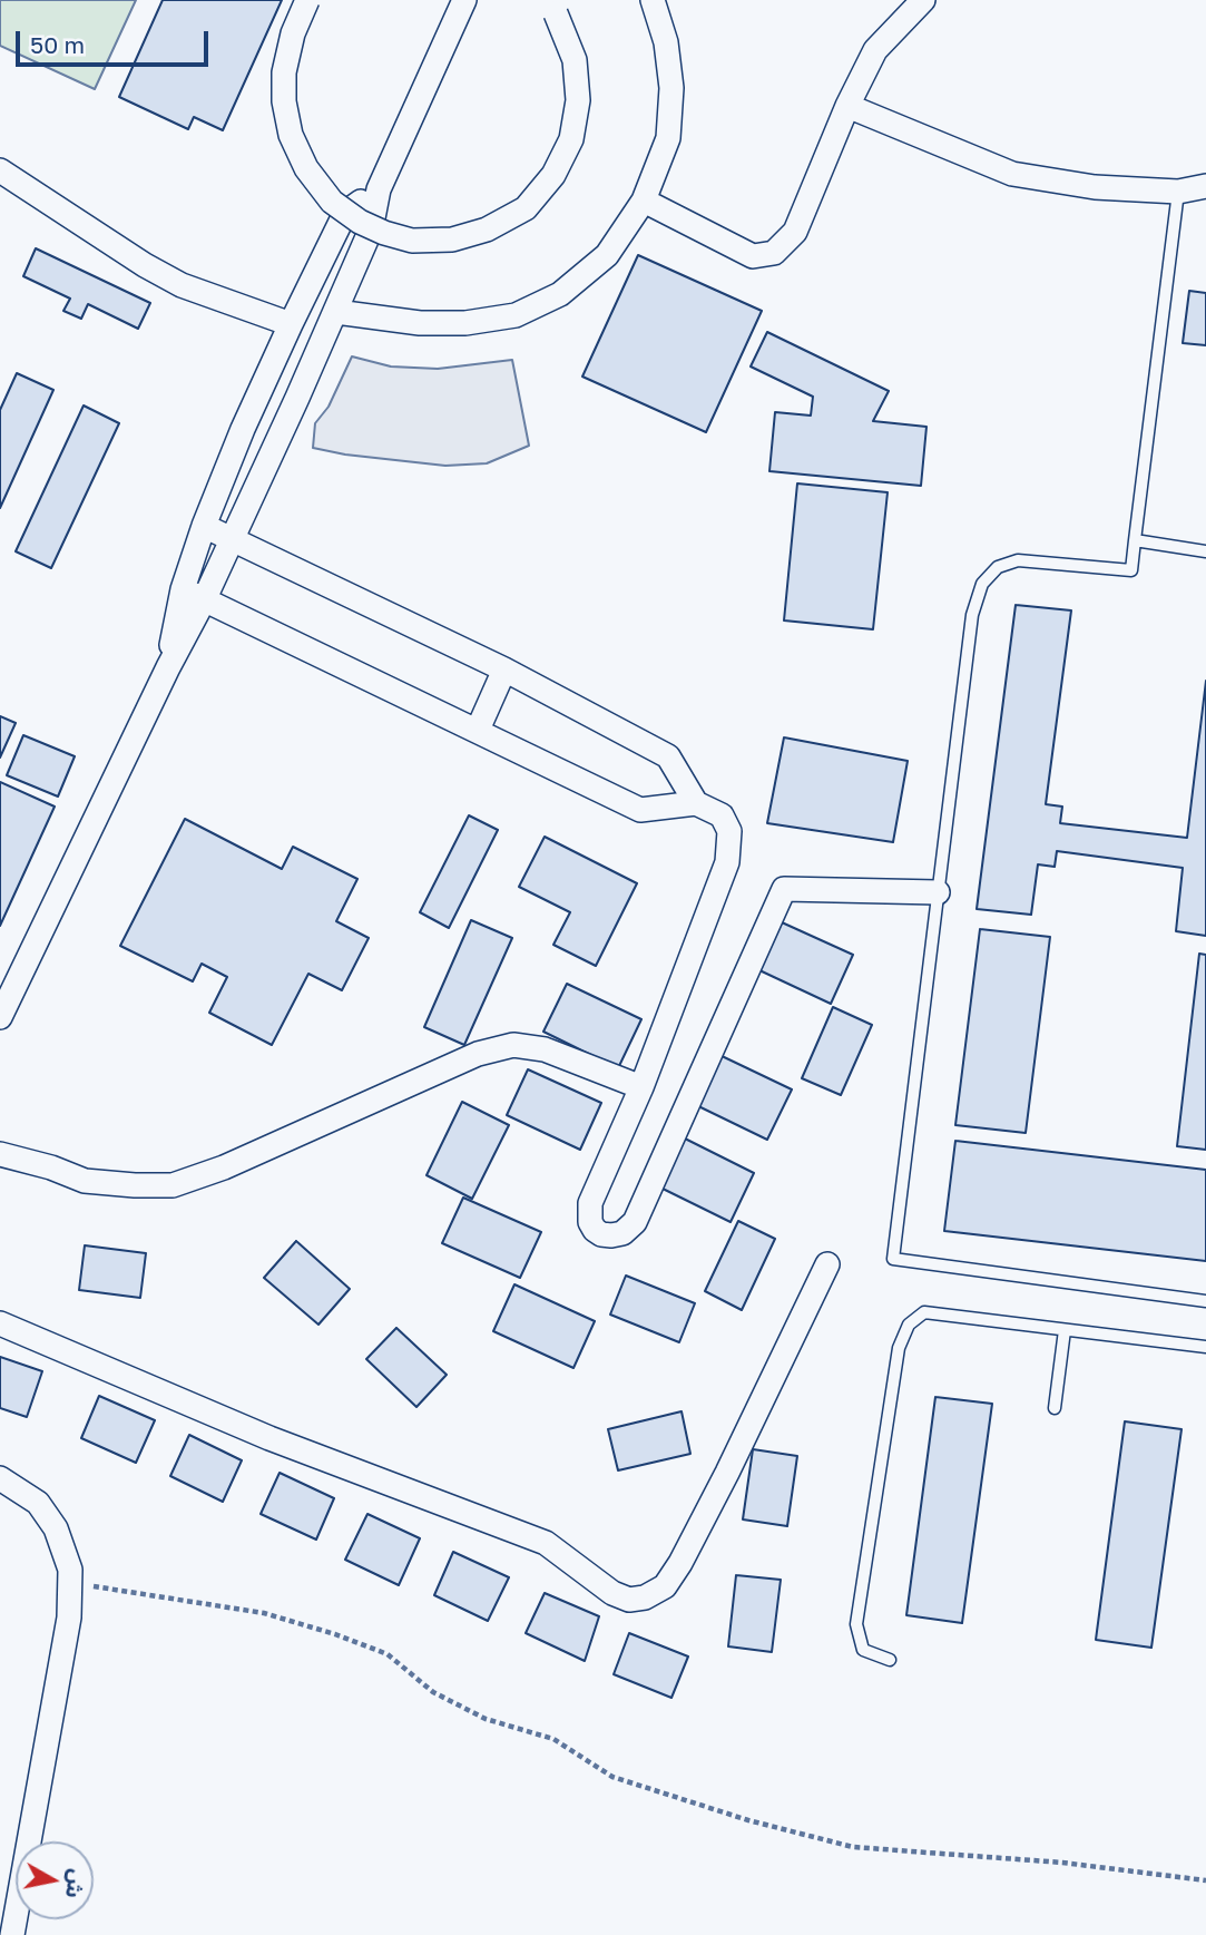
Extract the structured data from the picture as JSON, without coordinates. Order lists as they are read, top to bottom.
{
  "scale_bar": "50 m",
  "north": "right"
}
